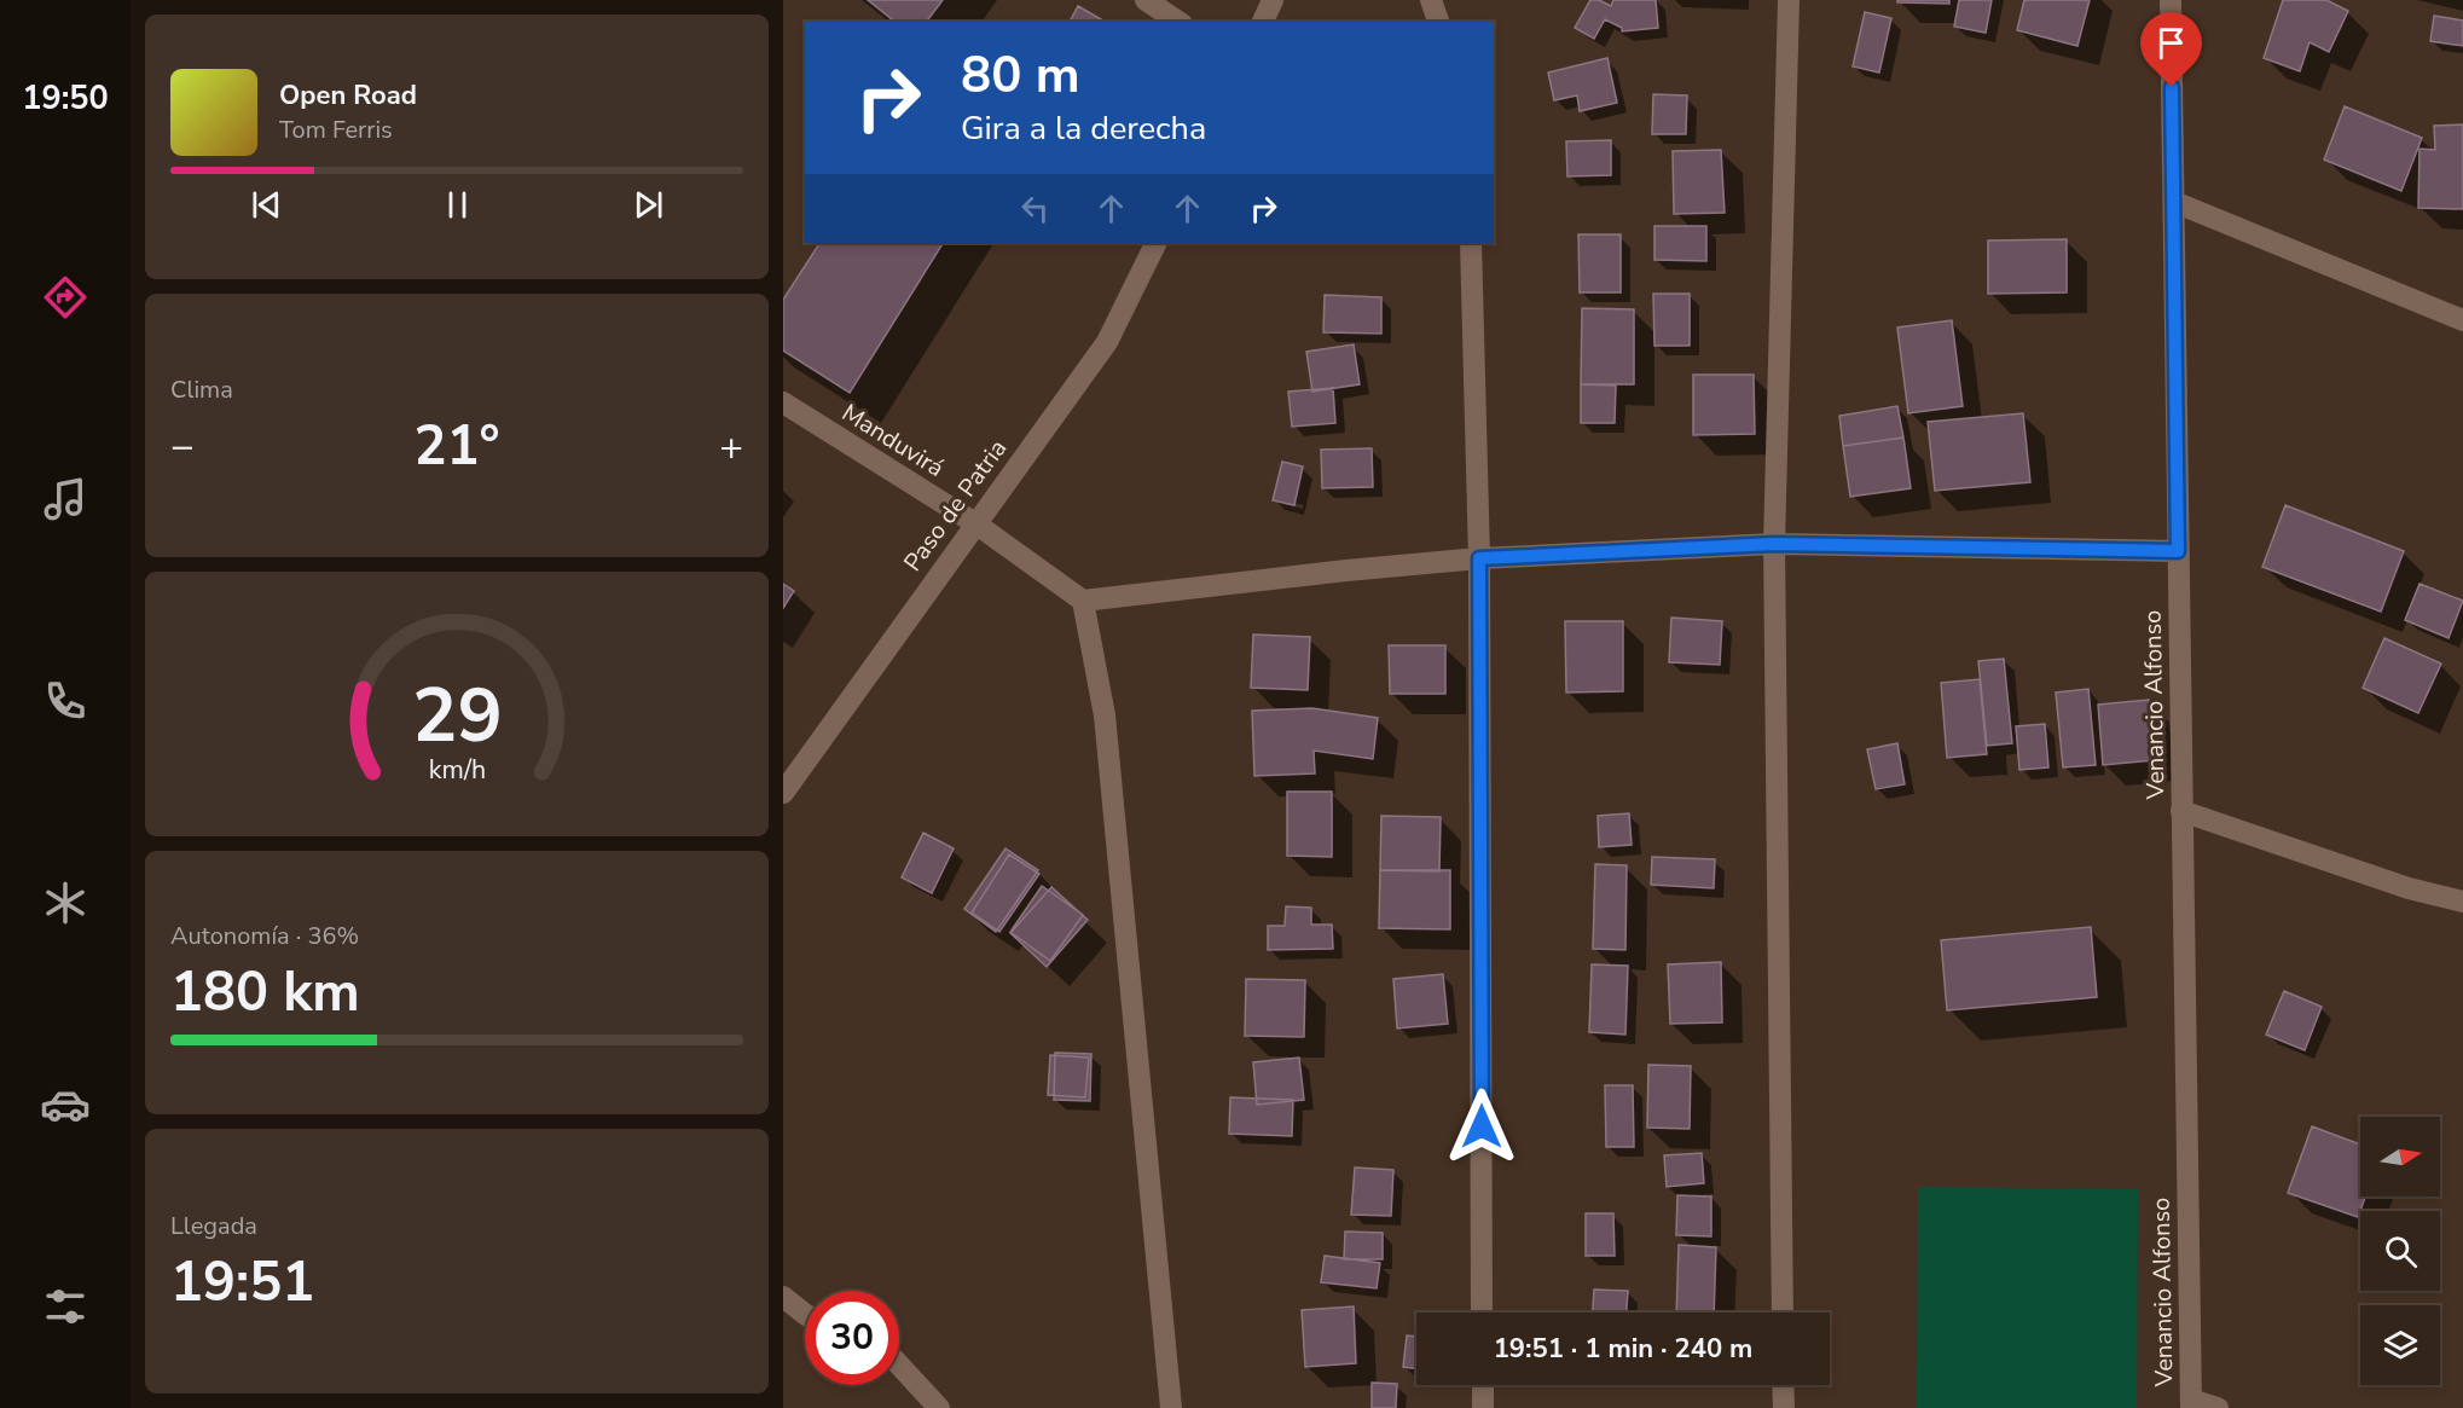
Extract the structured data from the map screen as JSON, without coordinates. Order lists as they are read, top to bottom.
{
  "streets": {
    "street": ["Manduvirá", "Paso de Patria", "Venancio Alfonso"]
  },
  "crossings": [
    ["Manduvirá", "Paso de Patria"]
  ],
  "north": "right",
  "page": {
    "tabs": "19:50",
    "turn": ["80 m", "Gira a la derecha"],
    "song": ["Open Road", "Tom Ferris"],
    "tile": [
      "Clima",
      ["Autonomía · 36%", "180 km"],
      ["Llegada", "19:51"]
    ],
    "heat": ["−", "21°", "+"],
    "limit": "30",
    "trip": "19:51 · 1 min · 240 m",
    "gauge": ["29", "km/h"]
  }
}
